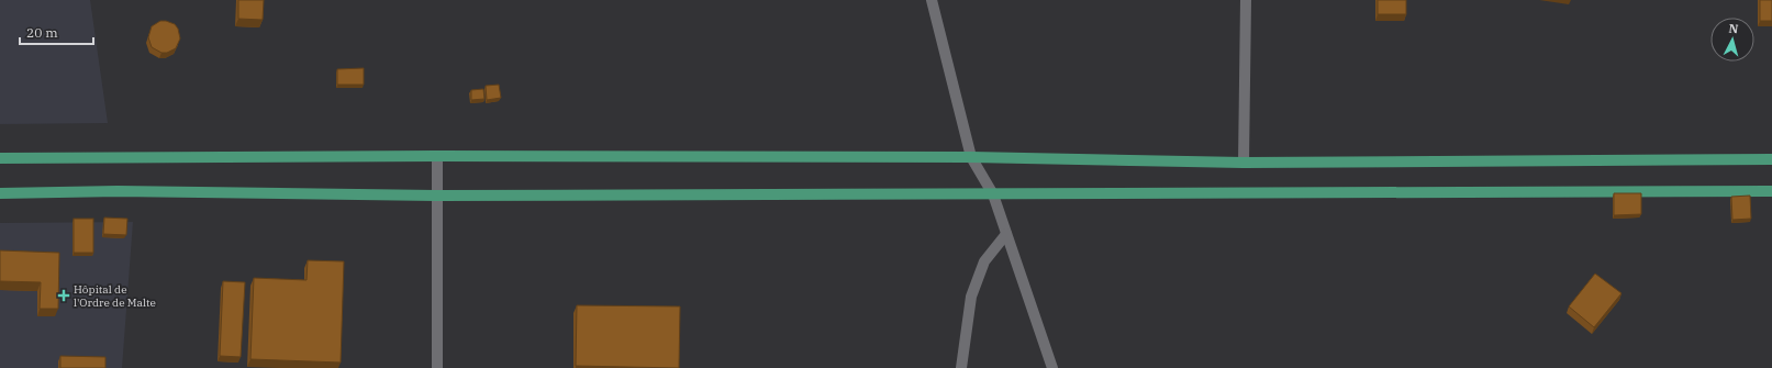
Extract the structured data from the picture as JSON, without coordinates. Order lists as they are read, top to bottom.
{
  "places": {
    "health": ["Hôpital de l'Ordre de Malte"]
  },
  "scale_bar": "20 m",
  "north": "top"
}
